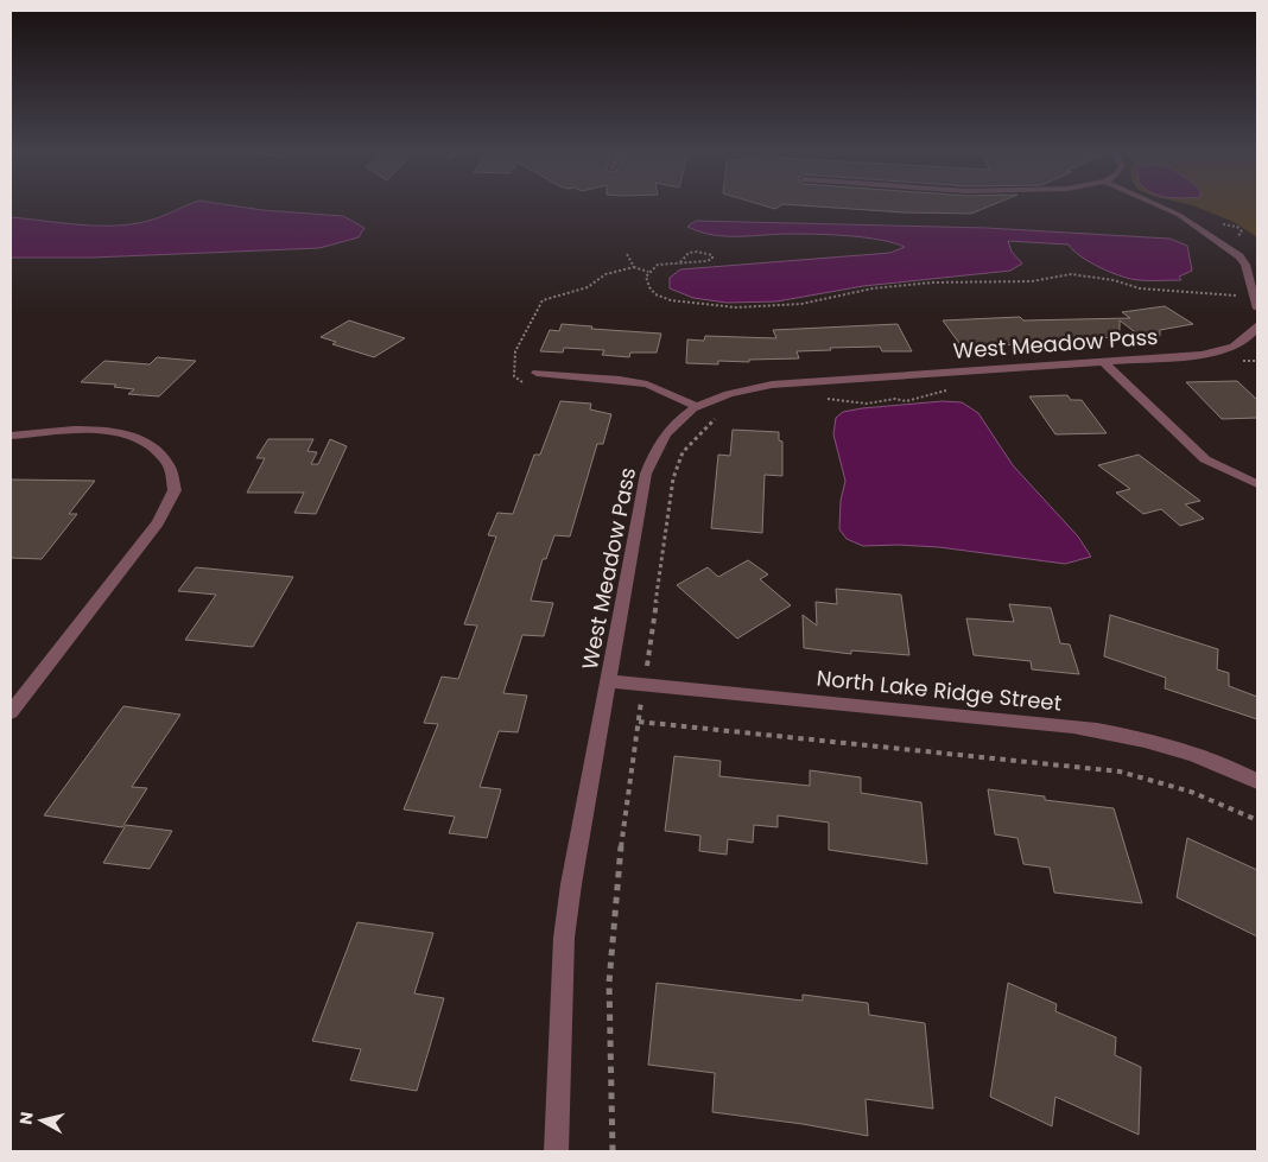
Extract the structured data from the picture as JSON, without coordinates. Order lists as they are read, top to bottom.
{
  "streets": {
    "street": ["West Meadow Pass", "North Lake Ridge Street"]
  },
  "crossings": [
    ["West Meadow Pass", "North Lake Ridge Street"]
  ],
  "north": "left"
}
